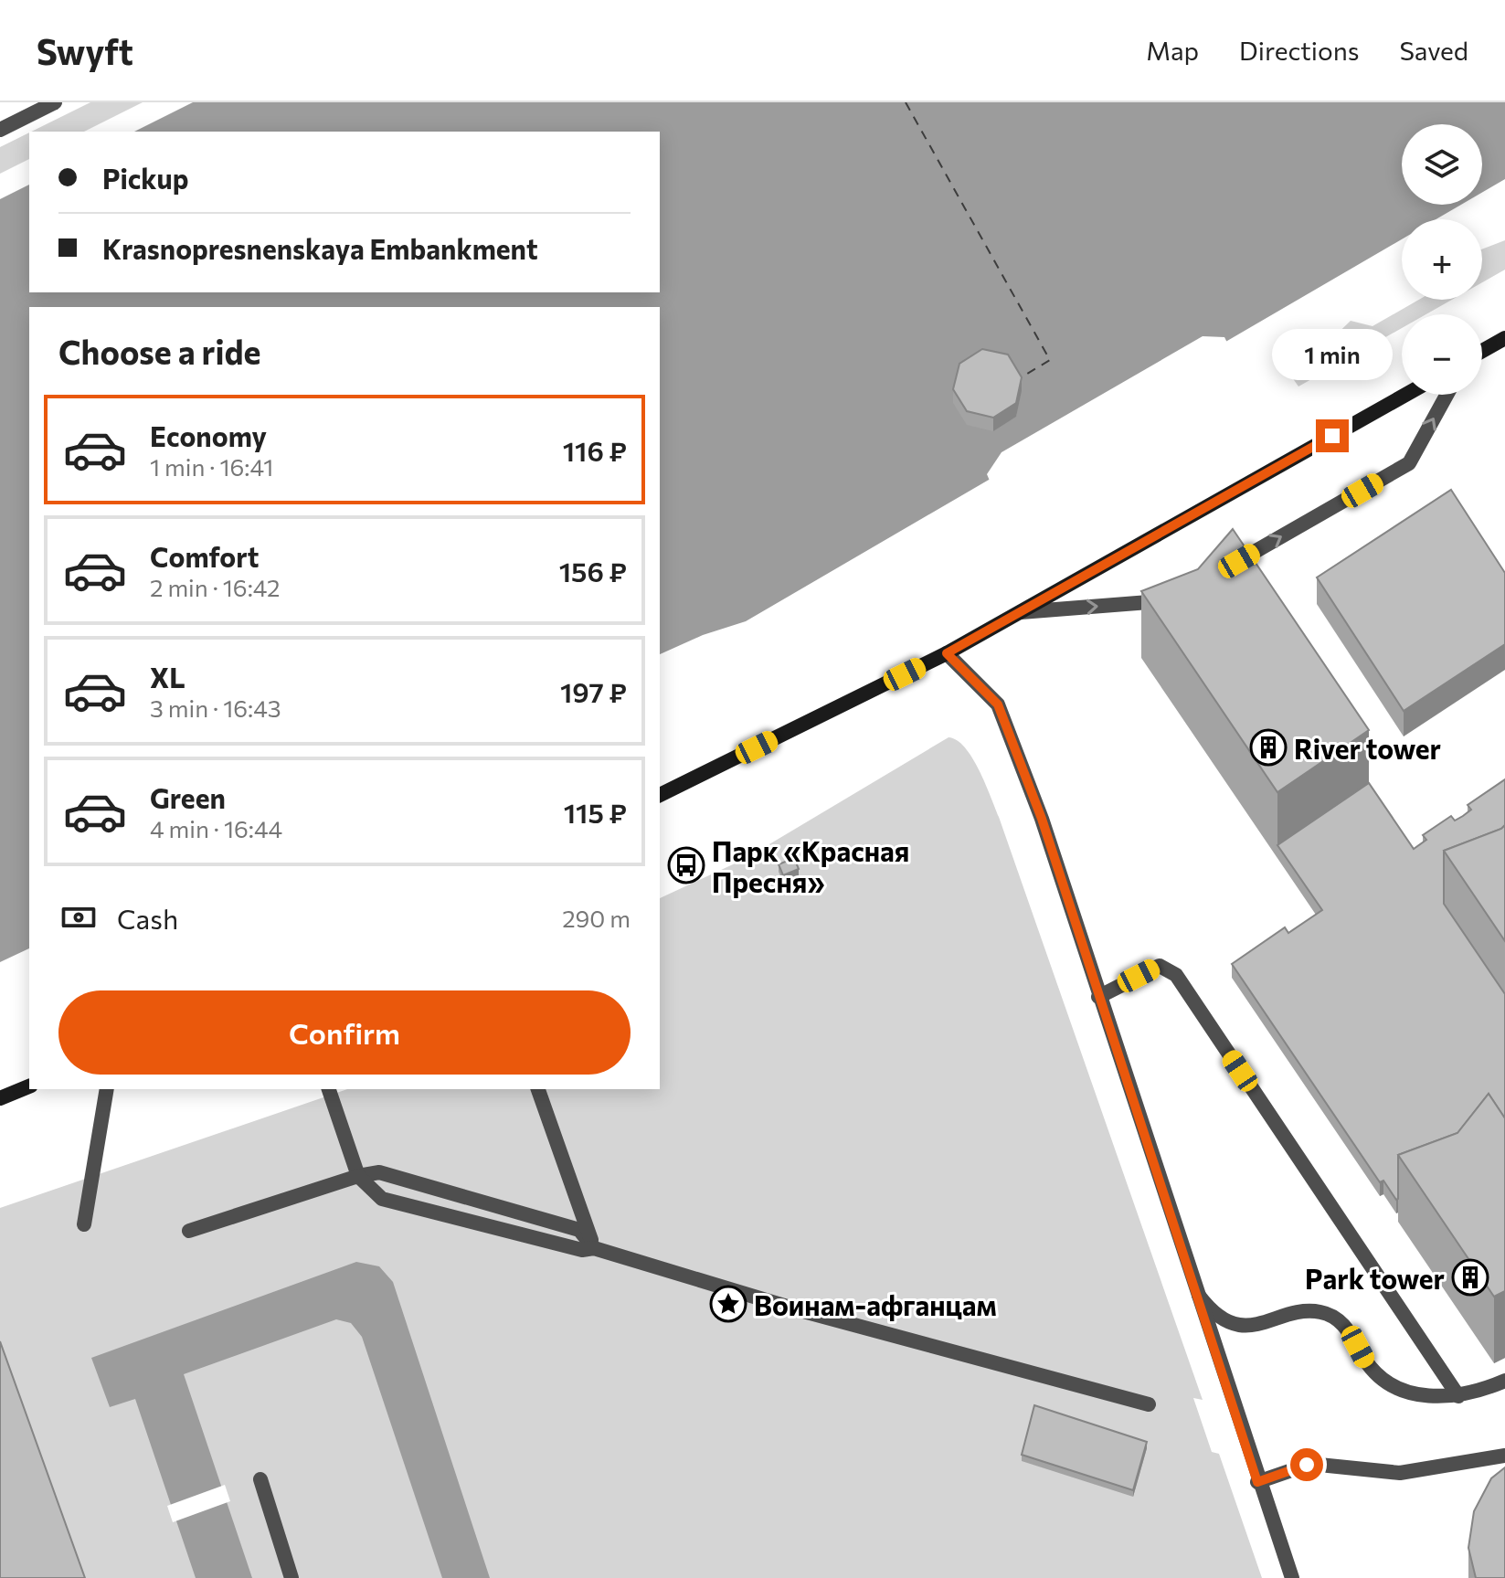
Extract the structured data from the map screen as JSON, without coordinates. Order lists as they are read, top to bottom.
{
  "places": {
    "building": ["River tower", "Park tower"],
    "bus stop": ["Парк «Красная Пресня»"],
    "place": ["Воинам-афганцам"]
  },
  "page": {
    "header": "Swyft",
    "nav": ["Map", "Directions", "Saved"],
    "map_buttons": ["+", "−"],
    "banner": ["Pickup", "Krasnopresnenskaya Embankment"],
    "heading": "Choose a ride",
    "bubble": "1 min",
    "list": [
      {
        "name": "Economy",
        "note": "1 min · 16:41",
        "value": "116 ₽"
      },
      {
        "name": "Comfort",
        "note": "2 min · 16:42",
        "value": "156 ₽"
      },
      {
        "name": "XL",
        "note": "3 min · 16:43",
        "value": "197 ₽"
      },
      {
        "name": "Green",
        "note": "4 min · 16:44",
        "value": "115 ₽"
      }
    ],
    "pay": ["Cash", "290 m"],
    "buttons": "Confirm"
  }
}
